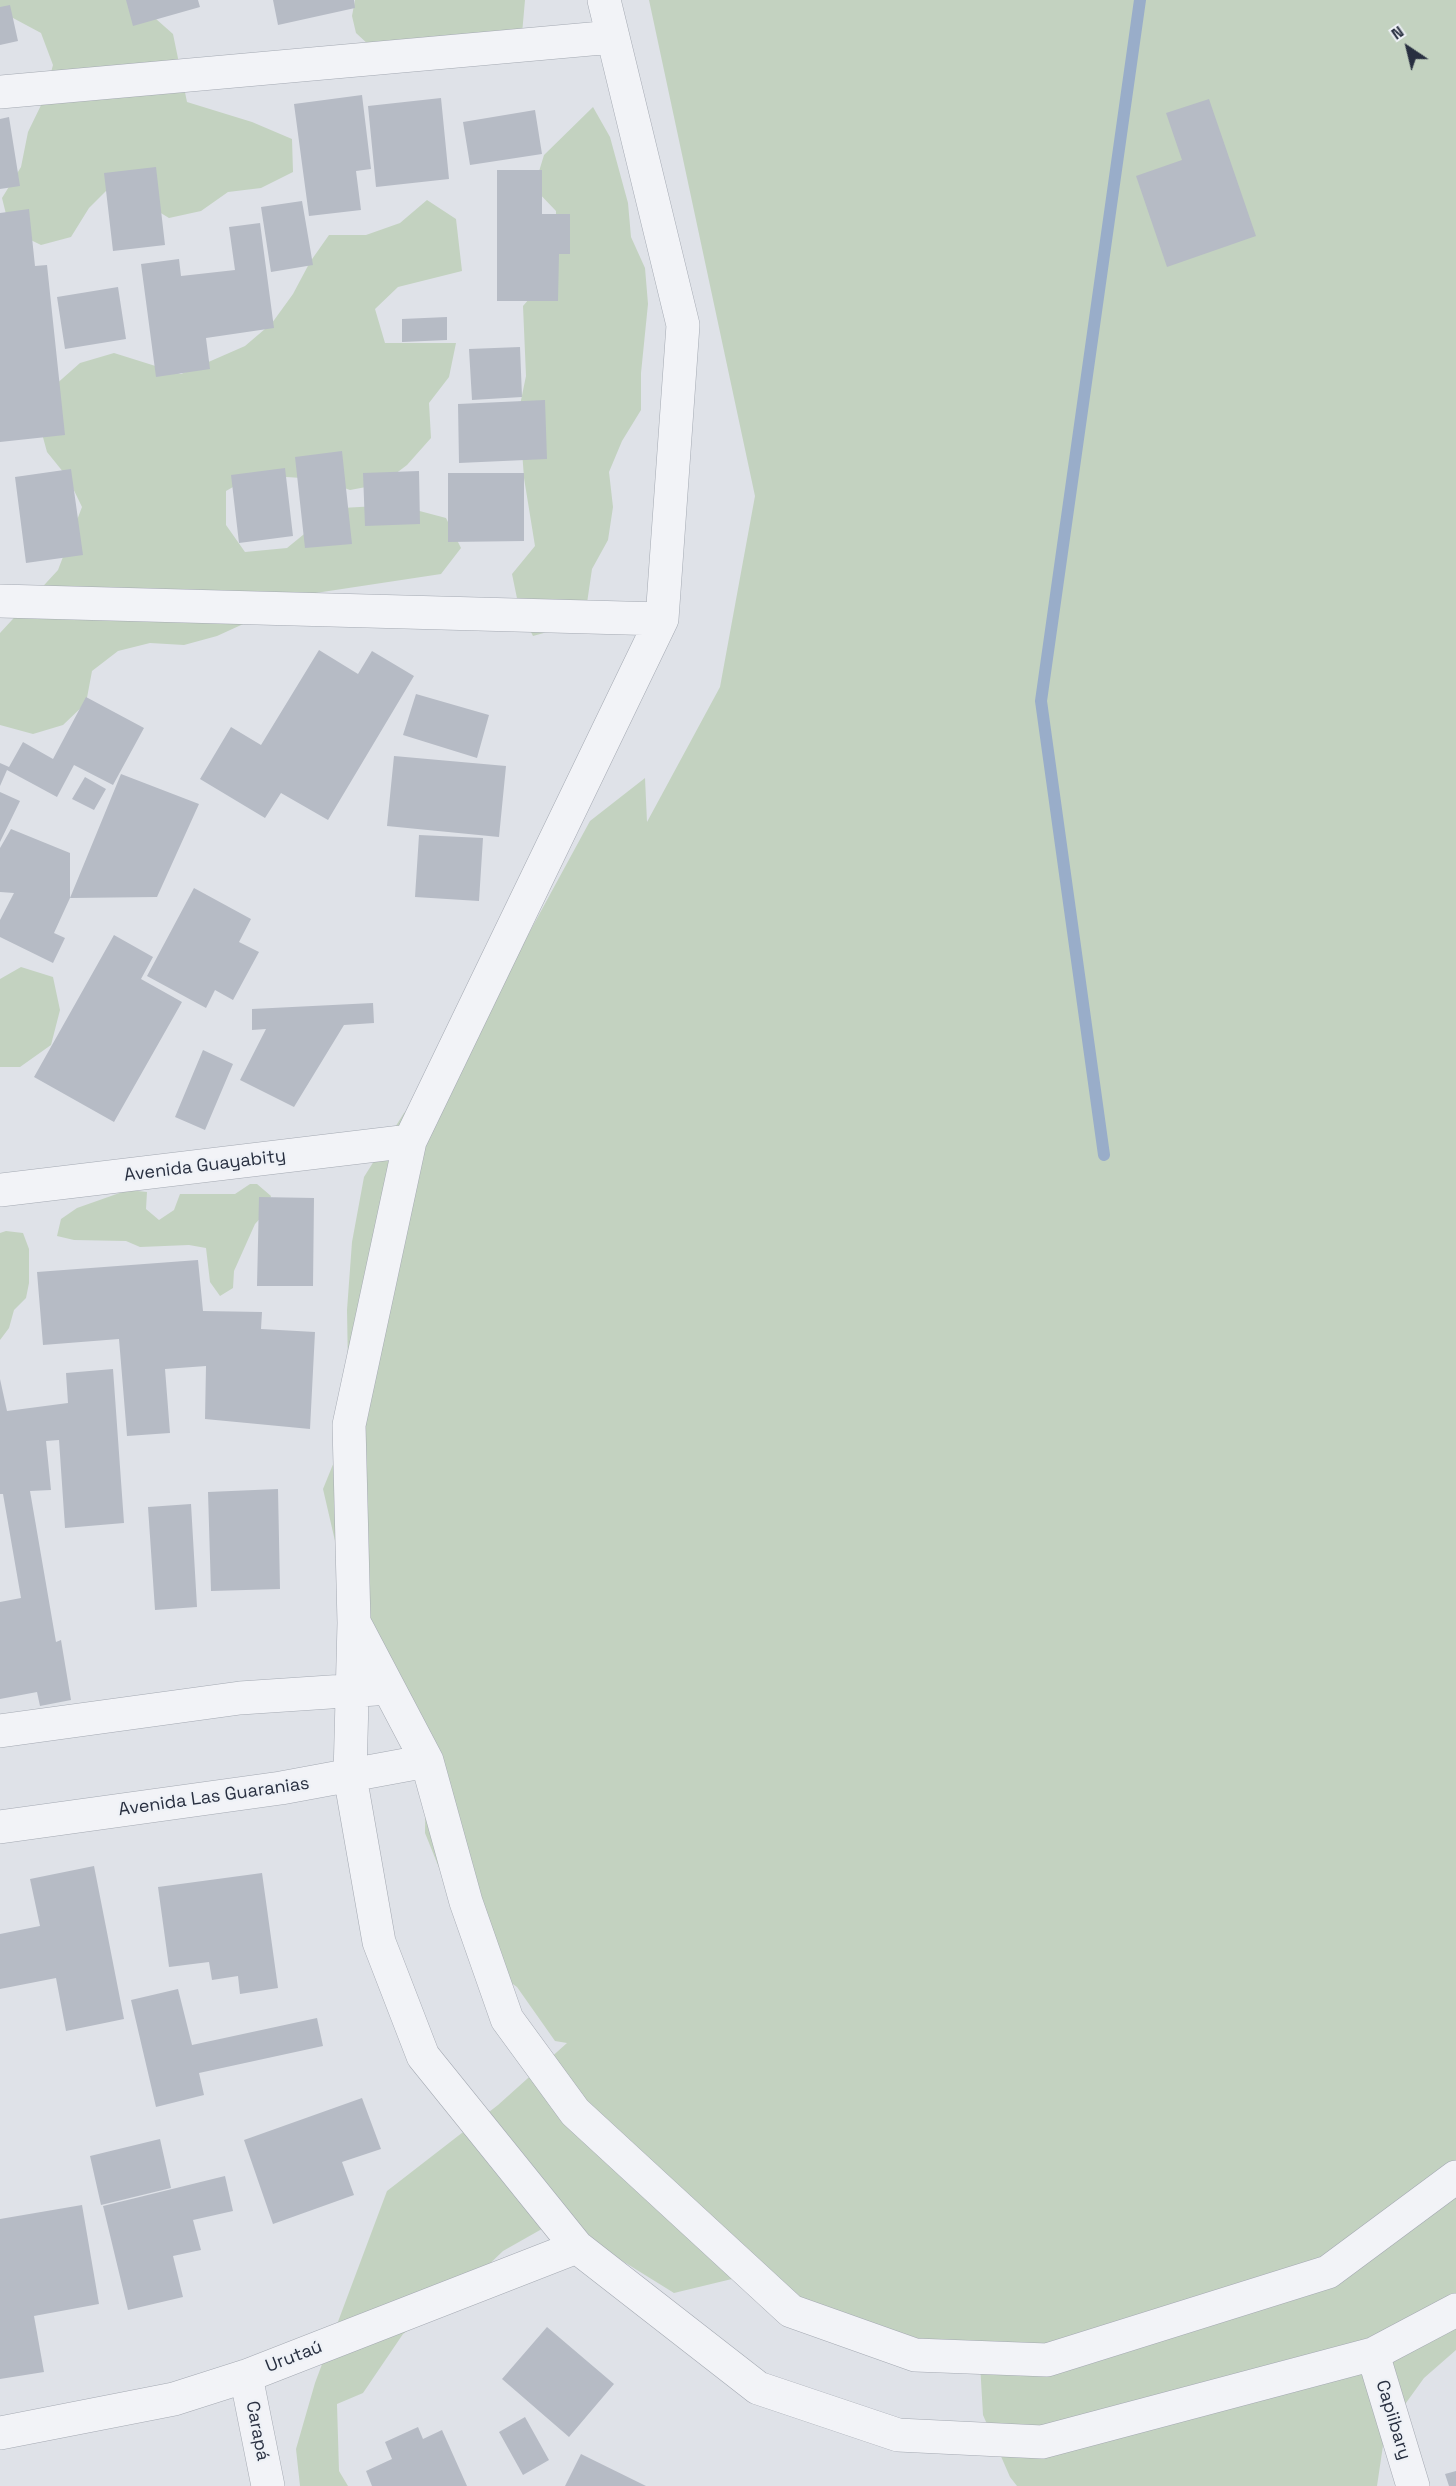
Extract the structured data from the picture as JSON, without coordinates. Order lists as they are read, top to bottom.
{
  "streets": {
    "street": [
      "Avenida Guayabity",
      "Avenida Las Guaranias",
      "Urutaú",
      "Capiibary",
      "Carapá"
    ]
  },
  "crossings": [
    ["Urutaú", "Carapá"]
  ],
  "north": "top left"
}
